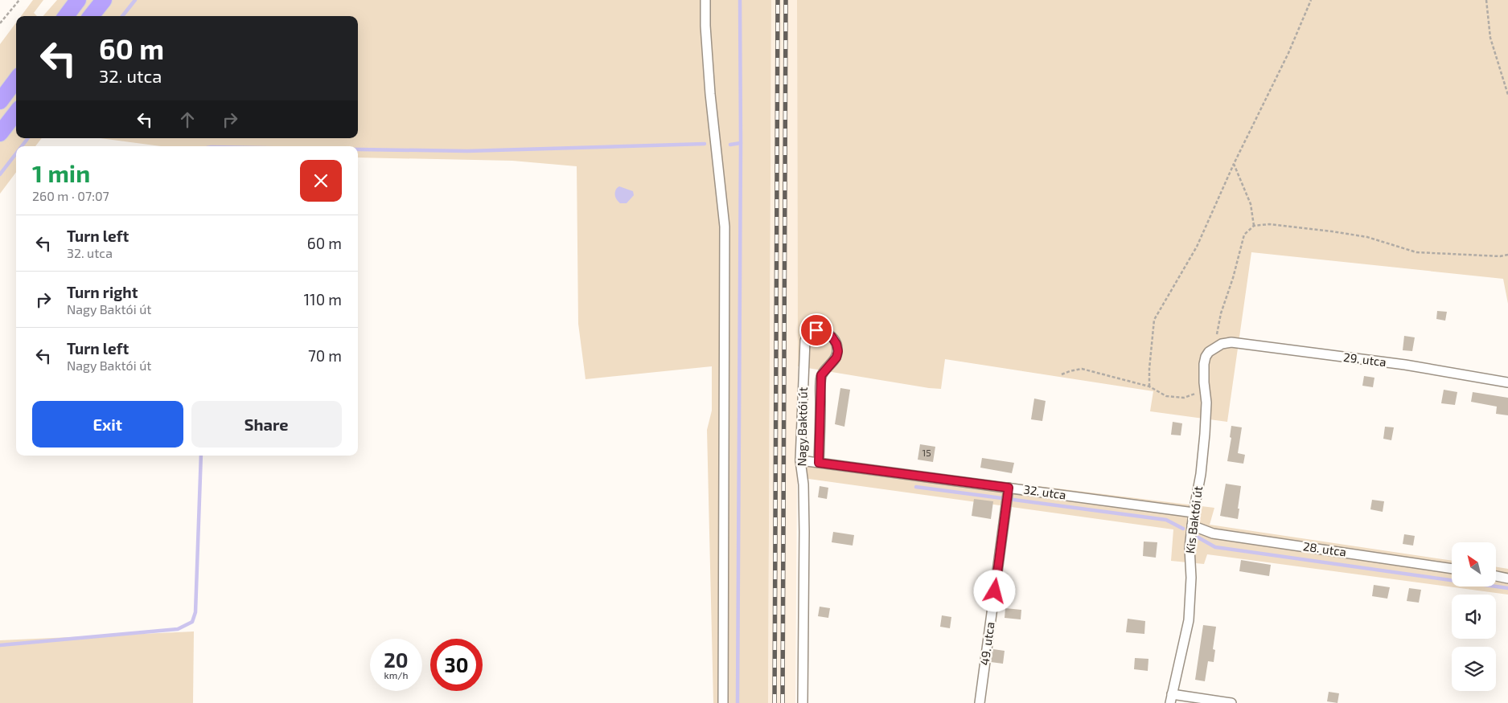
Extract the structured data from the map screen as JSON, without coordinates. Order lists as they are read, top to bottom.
{
  "streets": {
    "street": [
      "29. utca",
      "Nagy Baktói út",
      "32. utca",
      "Kis Baktói út",
      "28. utca",
      "49. utca"
    ]
  },
  "crossings": [
    ["29. utca", "Kis Baktói út"],
    ["Nagy Baktói út", "32. utca"],
    ["32. utca", "Kis Baktói út"],
    ["32. utca", "49. utca"],
    ["Kis Baktói út", "28. utca"]
  ],
  "house_numbers": ["15"],
  "north": "top left",
  "page": {
    "turn": ["60 m", "32. utca"],
    "heading": ["1 min", "260 m · 07:07"],
    "list": [
      {
        "name": "Turn left",
        "note": "32. utca",
        "value": "60 m"
      },
      {
        "name": "Turn right",
        "note": "Nagy Baktói út",
        "value": "110 m"
      },
      {
        "name": "Turn left",
        "note": "Nagy Baktói út",
        "value": "70 m"
      }
    ],
    "buttons": ["Exit", "Share"],
    "speed": "20 km/h",
    "limit": "30"
  }
}
